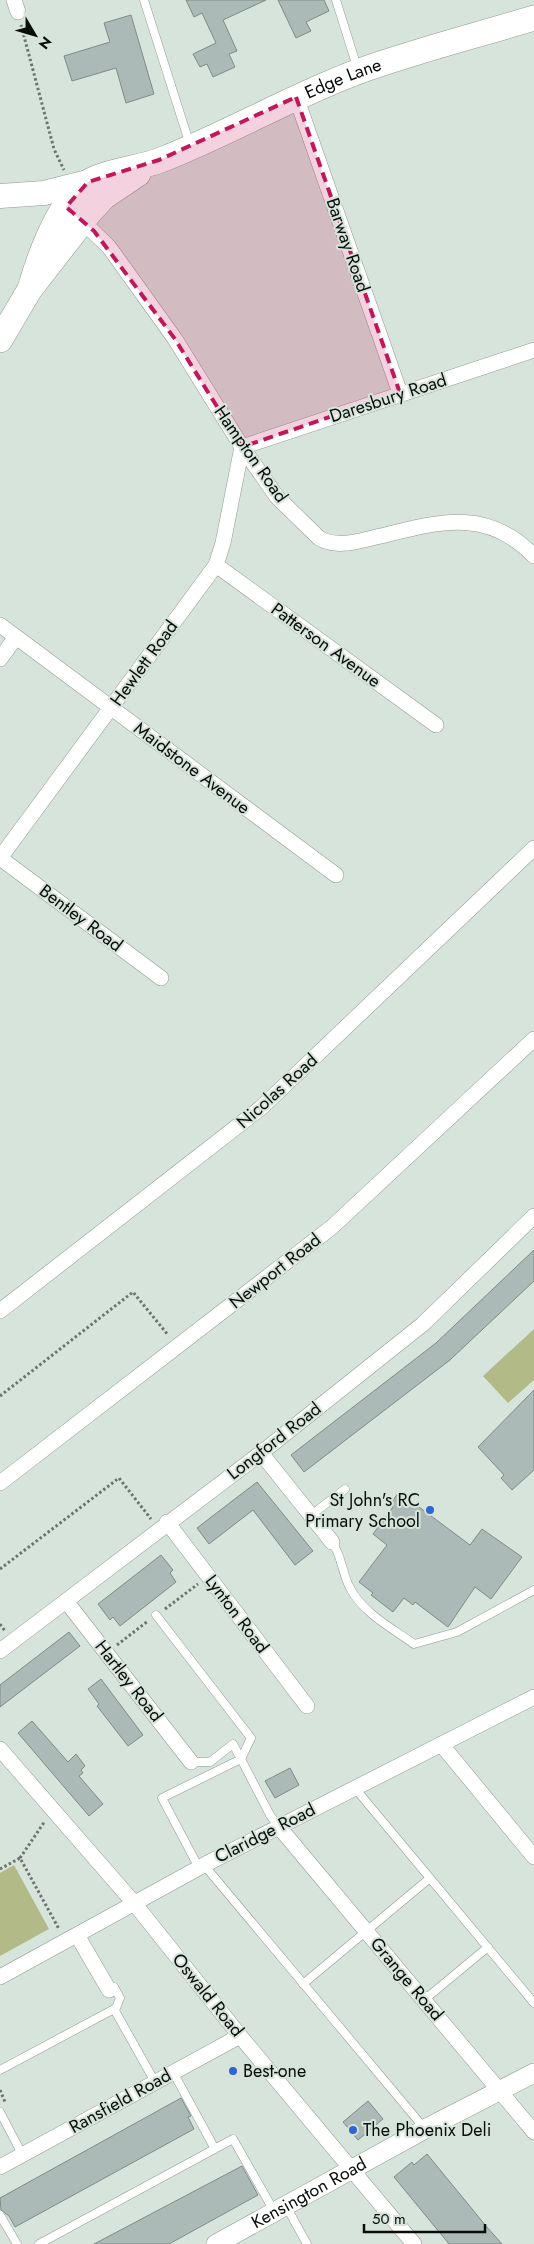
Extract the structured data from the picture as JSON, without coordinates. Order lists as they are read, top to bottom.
{
  "streets": {
    "highway": ["Edge Lane"],
    "street": [
      "Barway Road",
      "Daresbury Road",
      "Hampton Road",
      "Patterson Avenue",
      "Hewlett Road",
      "Maidstone Avenue",
      "Bentley Road",
      "Nicolas Road",
      "Newport Road",
      "Longford Road",
      "Lynton Road",
      "Hartley Road",
      "Claridge Road",
      "Grange Road",
      "Oswald Road",
      "Ransfield Road",
      "Kensington Road"
    ]
  },
  "crossings": [
    ["Edge Lane", "Barway Road"],
    ["Edge Lane", "Hampton Road"],
    ["Barway Road", "Daresbury Road"],
    ["Daresbury Road", "Hampton Road"],
    ["Daresbury Road", "Hewlett Road"],
    ["Hampton Road", "Hewlett Road"],
    ["Patterson Avenue", "Hewlett Road"],
    ["Hewlett Road", "Maidstone Avenue"],
    ["Hewlett Road", "Bentley Road"],
    ["Longford Road", "Lynton Road"],
    ["Longford Road", "Hartley Road"],
    ["Claridge Road", "Grange Road"],
    ["Claridge Road", "Oswald Road"],
    ["Grange Road", "Kensington Road"],
    ["Oswald Road", "Ransfield Road"],
    ["Oswald Road", "Kensington Road"]
  ],
  "places": ["St John's RC Primary School", "Best-one", "The Phoenix Deli"],
  "scale_bar": "50 m",
  "north": "bottom right"
}
